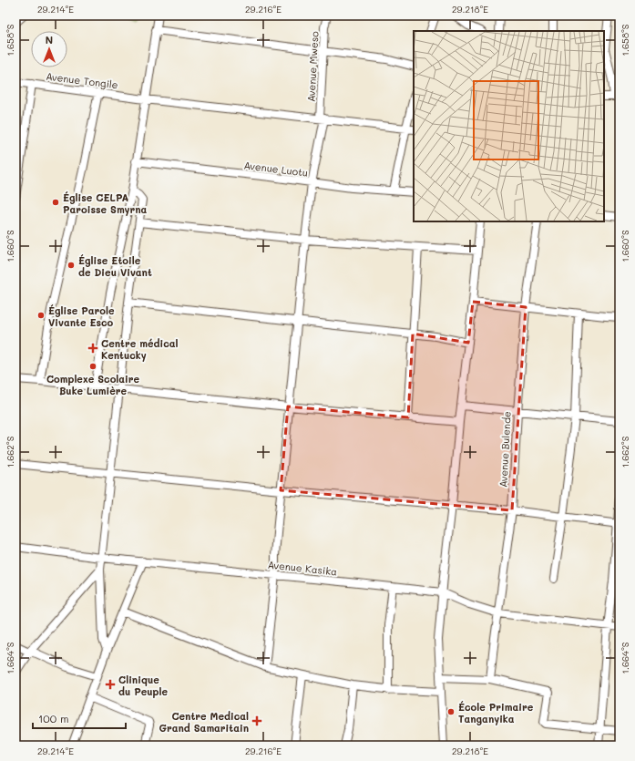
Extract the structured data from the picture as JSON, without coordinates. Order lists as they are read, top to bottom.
{
  "streets": {
    "street": [
      "Avenue Mweso",
      "Avenue Tongile",
      "Avenue Luotu",
      "Avenue Bulende",
      "Avenue Kasika"
    ]
  },
  "crossings": [
    ["Avenue Mweso", "Avenue Tongile"],
    ["Avenue Mweso", "Avenue Luotu"],
    ["Avenue Mweso", "Avenue Kasika"],
    ["Avenue Bulende", "Avenue Kasika"]
  ],
  "places": {
    "other": [
      "Église CELPA Paroisse Smyrna",
      "Église Etoile de Dieu Vivant",
      "Église Parole Vivante Esco",
      "Complexe Scolaire Buke Lumière",
      "École Primaire Tanganyika"
    ],
    "health": ["Centre médical Kentucky", "Clinique du Peuple", "Centre Medical Grand Samaritain"]
  },
  "scale_bar": "100 m",
  "north": "top",
  "coordinates": [
    "29.214°E",
    "29.216°E",
    "29.218°E",
    "1.658°S",
    "1.660°S",
    "1.662°S",
    "1.664°S"
  ]
}
